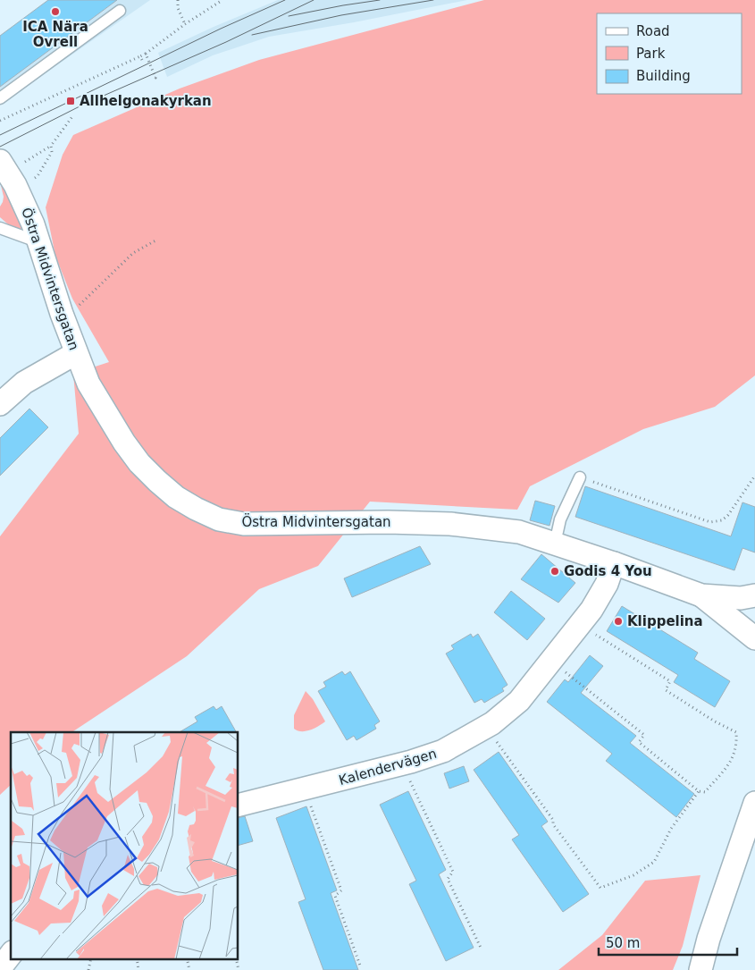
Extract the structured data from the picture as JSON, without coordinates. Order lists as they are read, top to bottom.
{
  "streets": {
    "street": ["Östra Midvintersgatan", "Kalendervägen"]
  },
  "crossings": [
    ["Östra Midvintersgatan", "Kalendervägen"]
  ],
  "places": {
    "other": ["ICA Nära Ovrell", "Godis 4 You", "Klippelina"],
    "transit": ["Allhelgonakyrkan"]
  },
  "legend": ["Road", "Park", "Building"],
  "scale_bar": "50 m"
}
